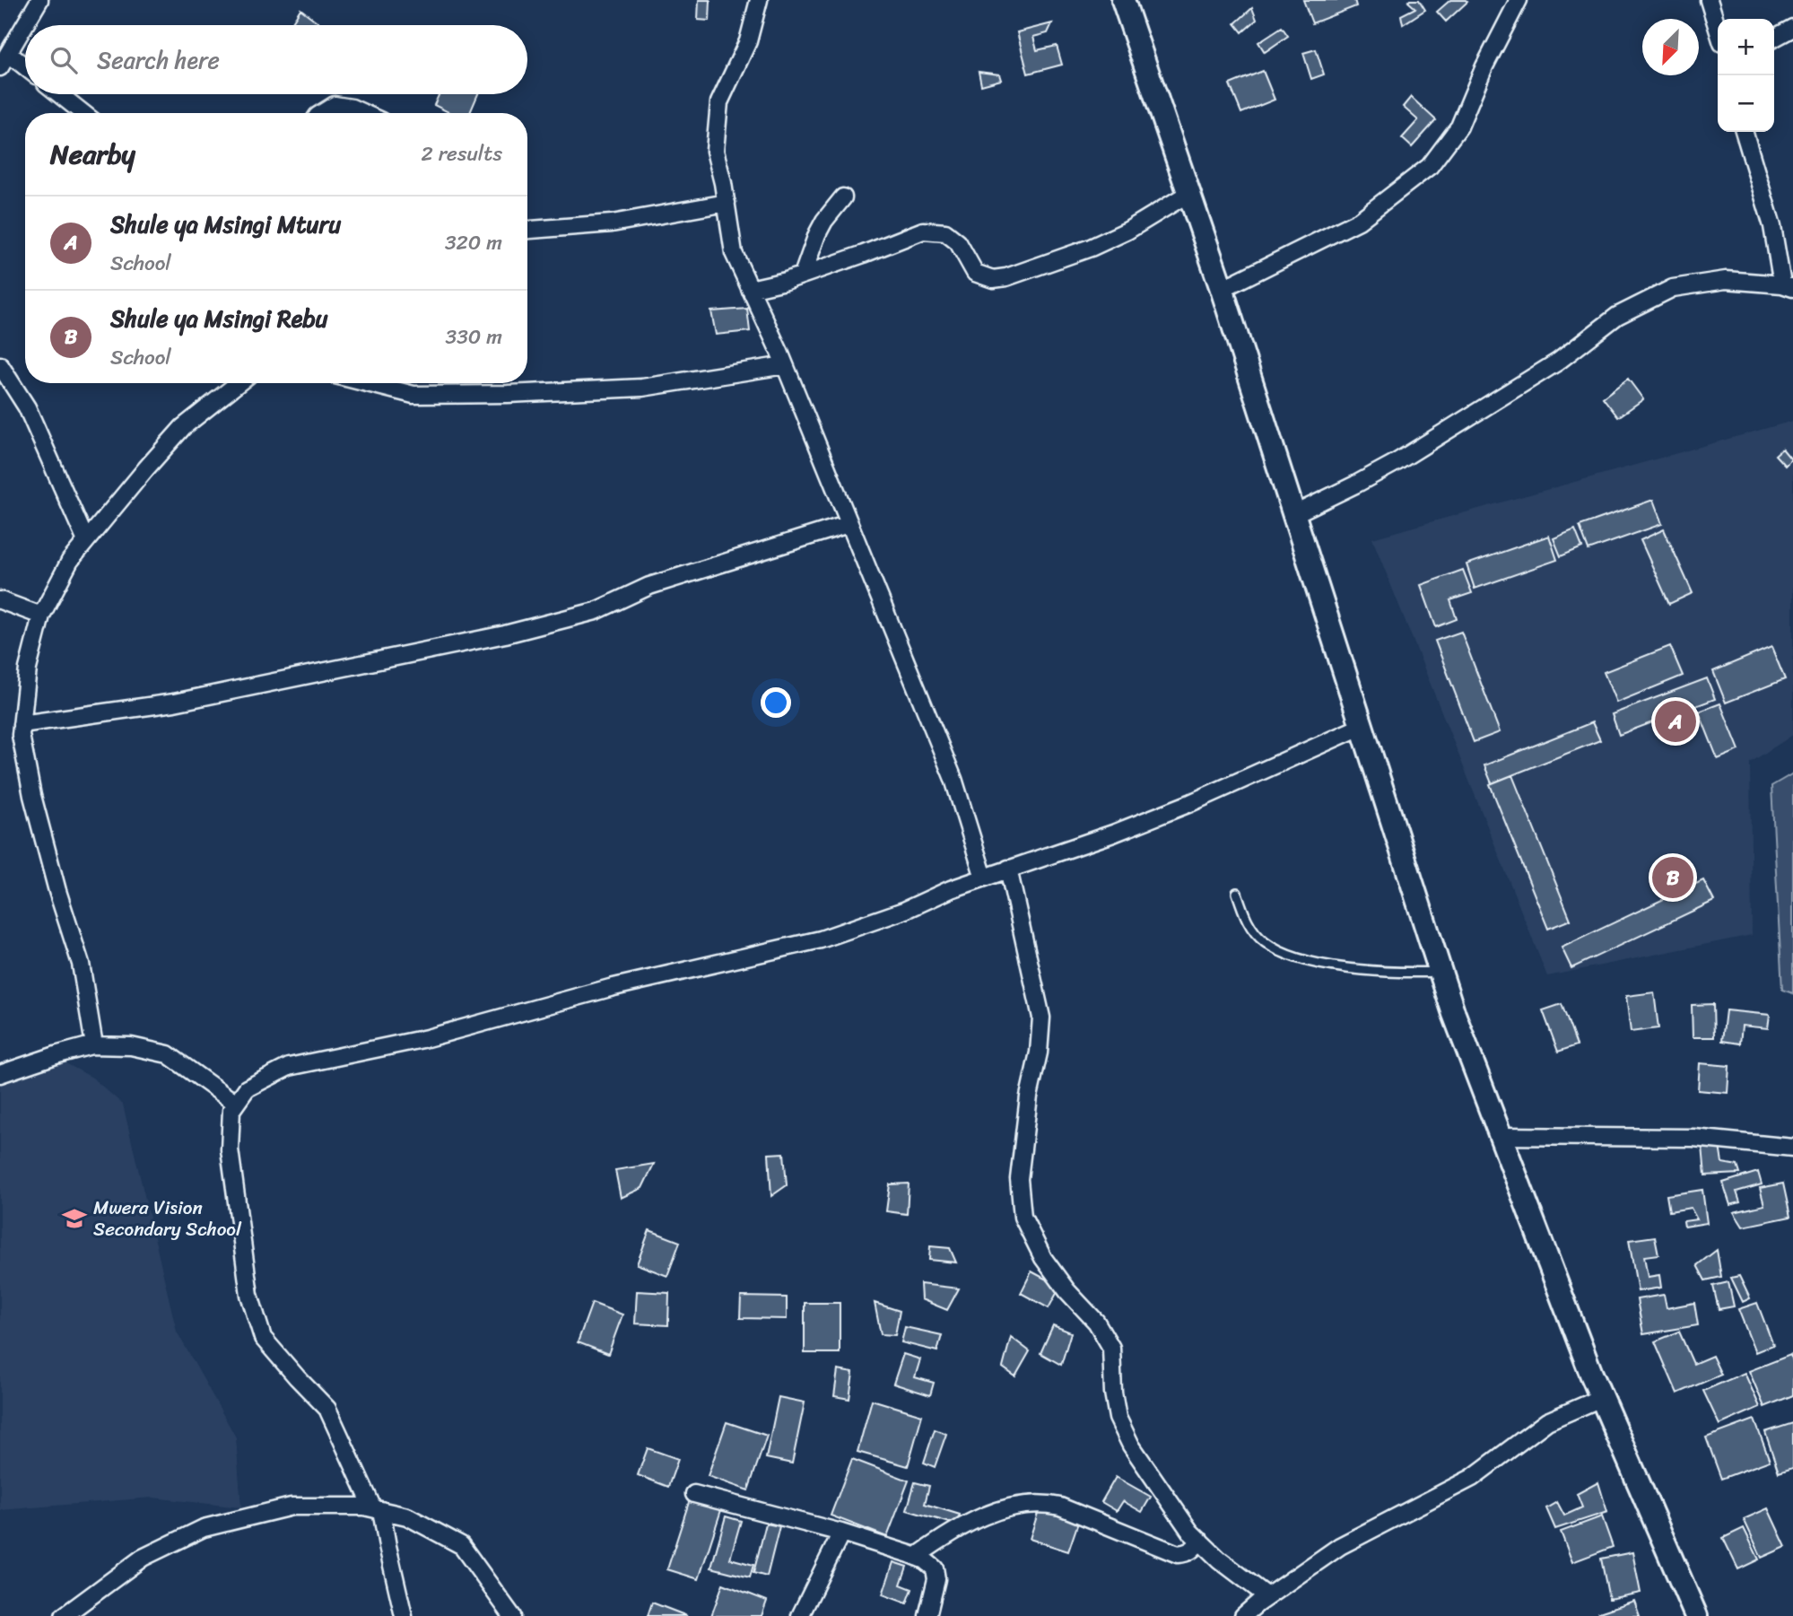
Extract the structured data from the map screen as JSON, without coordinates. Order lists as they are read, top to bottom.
{
  "places": {
    "school or university": ["Mwera Vision Secondary School"]
  },
  "north": "bottom left",
  "page": {
    "map_buttons": ["+", "−"],
    "search": "Search here",
    "heading": ["Nearby", "2 results"],
    "list": [
      {
        "mark": "A",
        "name": "Shule ya Msingi Mturu",
        "note": "School",
        "value": "320 m"
      },
      {
        "mark": "B",
        "name": "Shule ya Msingi Rebu",
        "note": "School",
        "value": "330 m"
      }
    ],
    "pins": ["A", "B"]
  }
}
